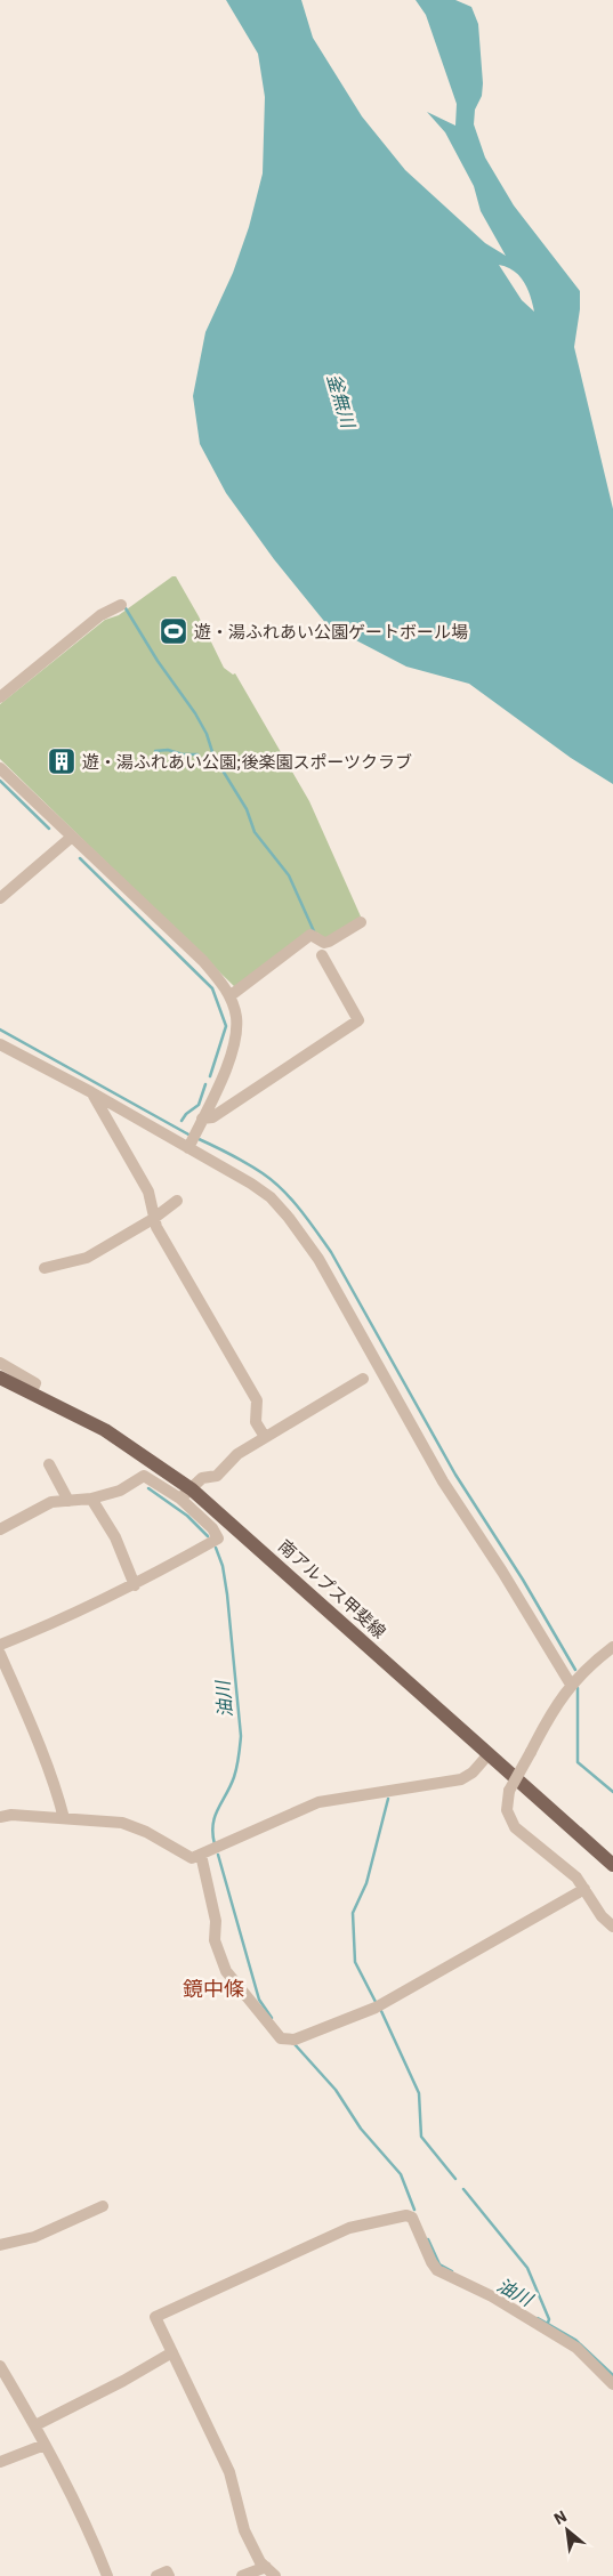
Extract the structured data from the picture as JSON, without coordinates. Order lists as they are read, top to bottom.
{
  "streets": {
    "main road": ["南アルプス甲斐線"]
  },
  "districts": ["鏡中條"],
  "water": ["釜無川", "油川"],
  "places": {
    "sports": ["遊・湯ふれあい公園ゲートボール場"],
    "building": ["遊・湯ふれあい公園;後楽園スポーツクラブ"]
  },
  "north": "top left"
}
